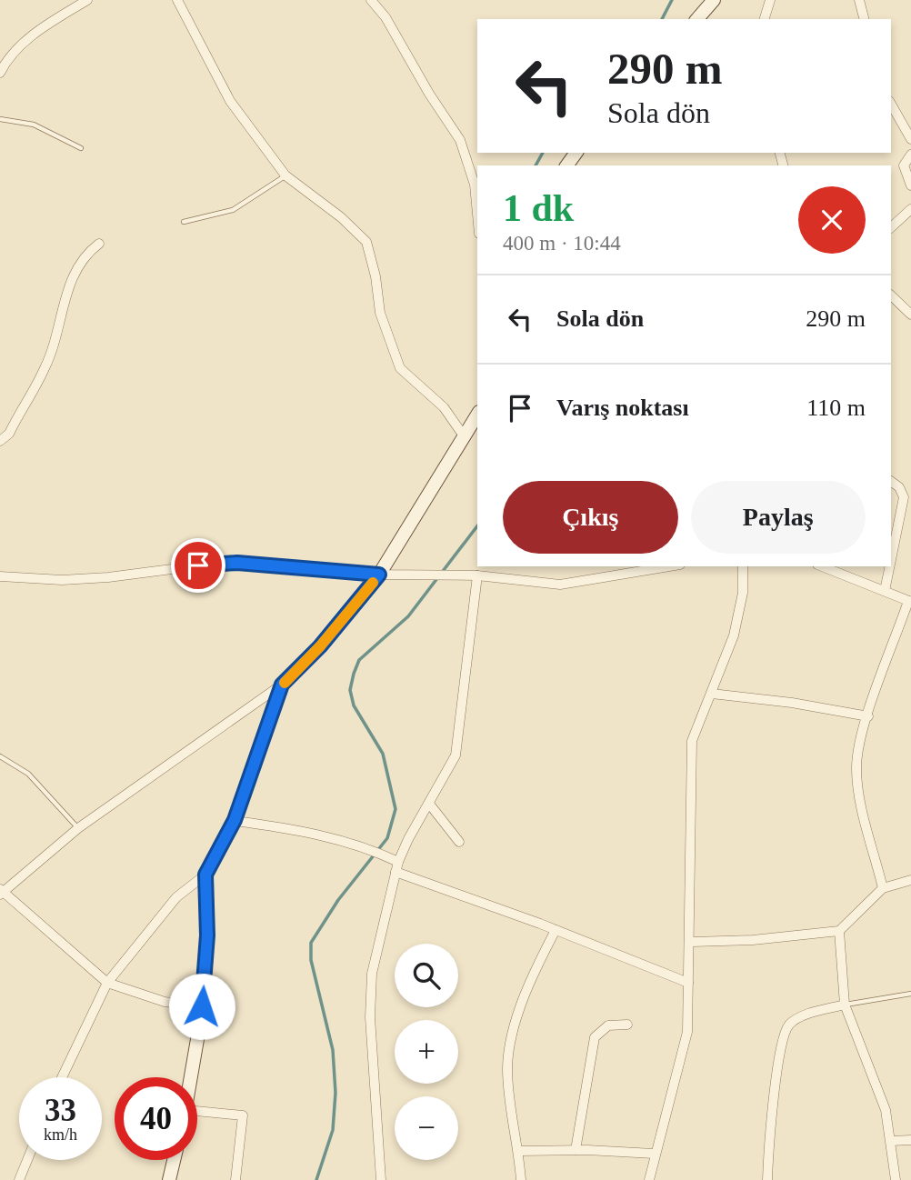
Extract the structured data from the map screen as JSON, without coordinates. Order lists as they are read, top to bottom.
{
  "page": {
    "turn": ["290 m", "Sola dön"],
    "heading": ["1 dk", "400 m · 10:44"],
    "list": [
      {
        "name": "Sola dön",
        "value": "290 m"
      },
      {
        "name": "Varış noktası",
        "value": "110 m"
      }
    ],
    "buttons": ["Çıkış", "Paylaş"],
    "map_buttons": ["+", "−"],
    "speed": "33 km/h",
    "limit": "40"
  }
}
